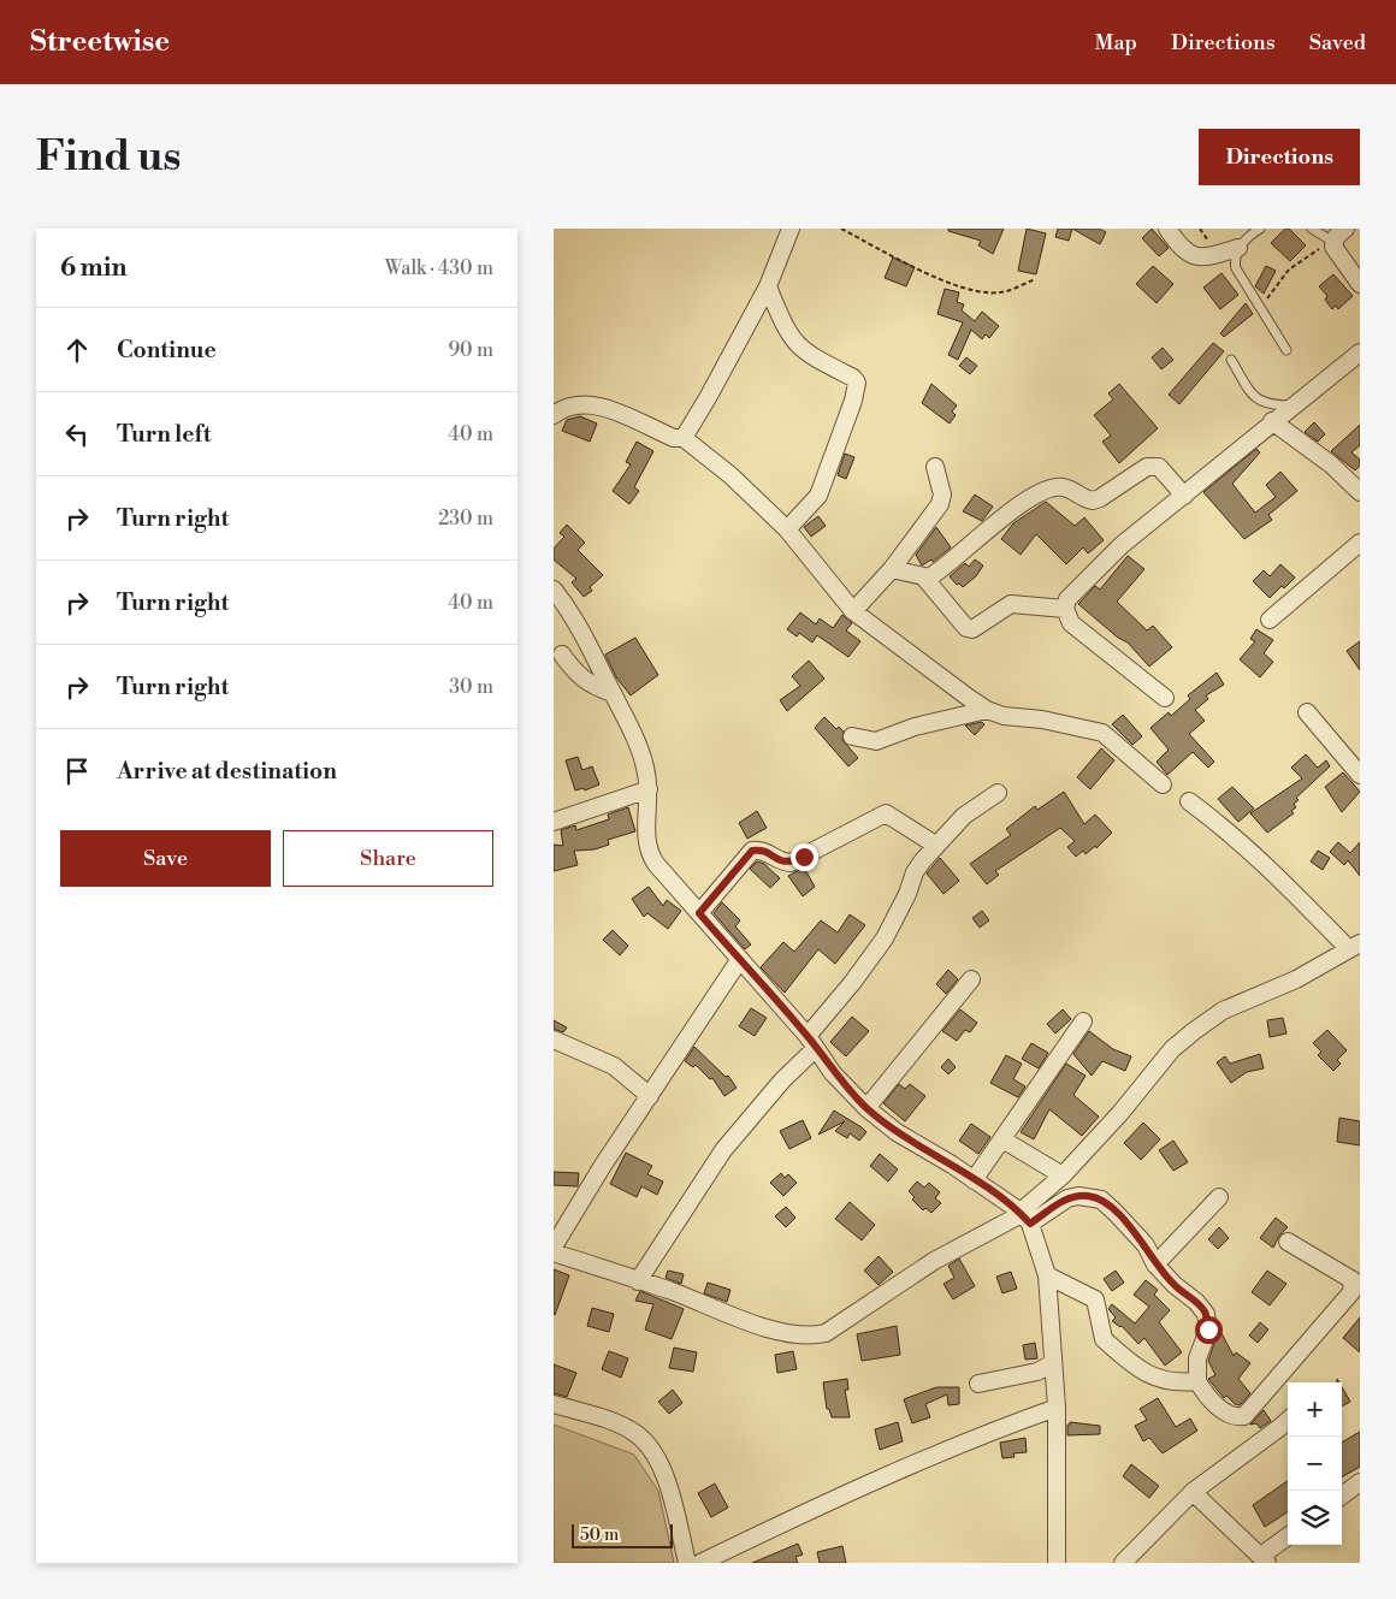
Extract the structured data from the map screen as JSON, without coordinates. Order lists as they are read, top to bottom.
{
  "scale_bar": "50 m",
  "page": {
    "header": "Streetwise",
    "nav": ["Map", "Directions", "Saved"],
    "buttons": [
      "Directions",
      ["Save", "Share"]
    ],
    "title": "Find us",
    "heading": ["6 min", "Walk · 430 m"],
    "list": [
      ["Continue", "90 m"],
      ["Turn left", "40 m"],
      ["Turn right", "230 m"],
      ["Turn right", "40 m"],
      ["Turn right", "30 m"],
      "Arrive at destination"
    ],
    "map_buttons": ["+", "−"],
    "scale": "50 m"
  }
}
